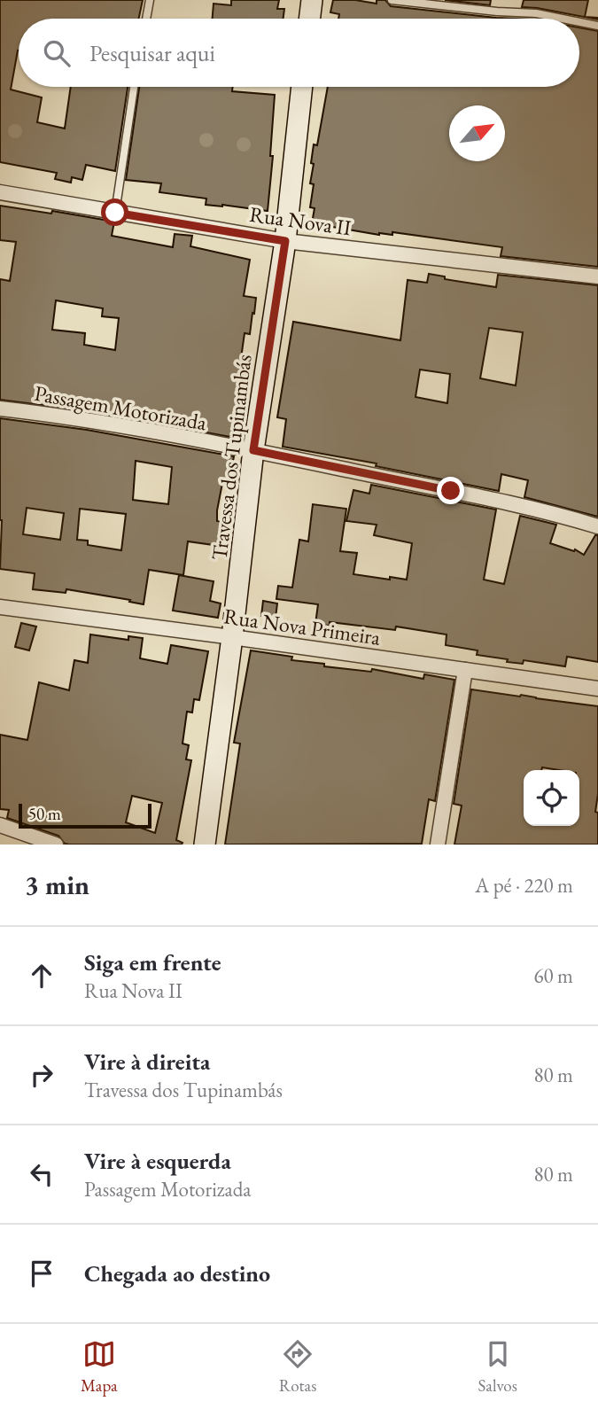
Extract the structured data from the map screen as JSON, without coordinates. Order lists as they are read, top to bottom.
{
  "streets": {
    "street": [
      "Rua Nova II",
      "Passagem Motorizada",
      "Travessa dos Tupinambás",
      "Rua Nova Primeira"
    ]
  },
  "crossings": [
    ["Rua Nova II", "Travessa dos Tupinambás"],
    ["Passagem Motorizada", "Travessa dos Tupinambás"],
    ["Travessa dos Tupinambás", "Rua Nova Primeira"]
  ],
  "scale_bar": "50 m",
  "north": "top right",
  "page": {
    "search": "Pesquisar aqui",
    "scale": "50 m",
    "heading": ["3 min", "A pé · 220 m"],
    "list": [
      ["Siga em frente", "Rua Nova II", "60 m"],
      ["Vire à direita", "Travessa dos Tupinambás", "80 m"],
      ["Vire à esquerda", "Passagem Motorizada", "80 m"],
      "Chegada ao destino"
    ],
    "nav": ["Mapa", "Rotas", "Salvos"]
  }
}
